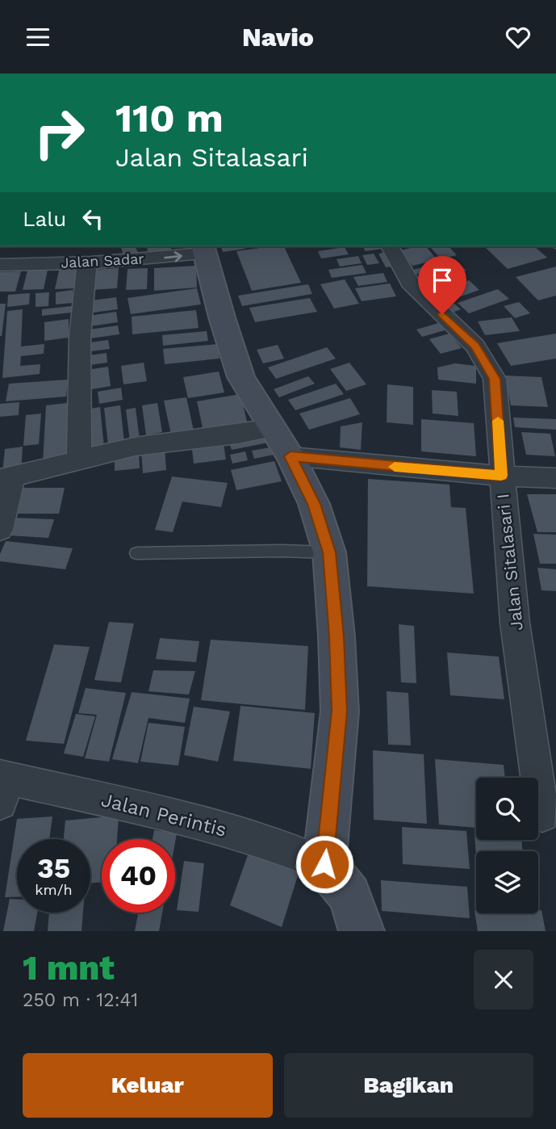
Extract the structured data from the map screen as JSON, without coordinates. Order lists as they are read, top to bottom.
{
  "streets": {
    "street": ["Jalan Sadar", "Jalan Sitalasari I", "Jalan Perintis"]
  },
  "page": {
    "header": "Navio",
    "turn": ["110 m", "Jalan Sitalasari"],
    "then": "Lalu",
    "speed": "35 km/h",
    "limit": "40",
    "heading": ["1 mnt", "250 m · 12:41"],
    "buttons": ["Keluar", "Bagikan"]
  }
}
